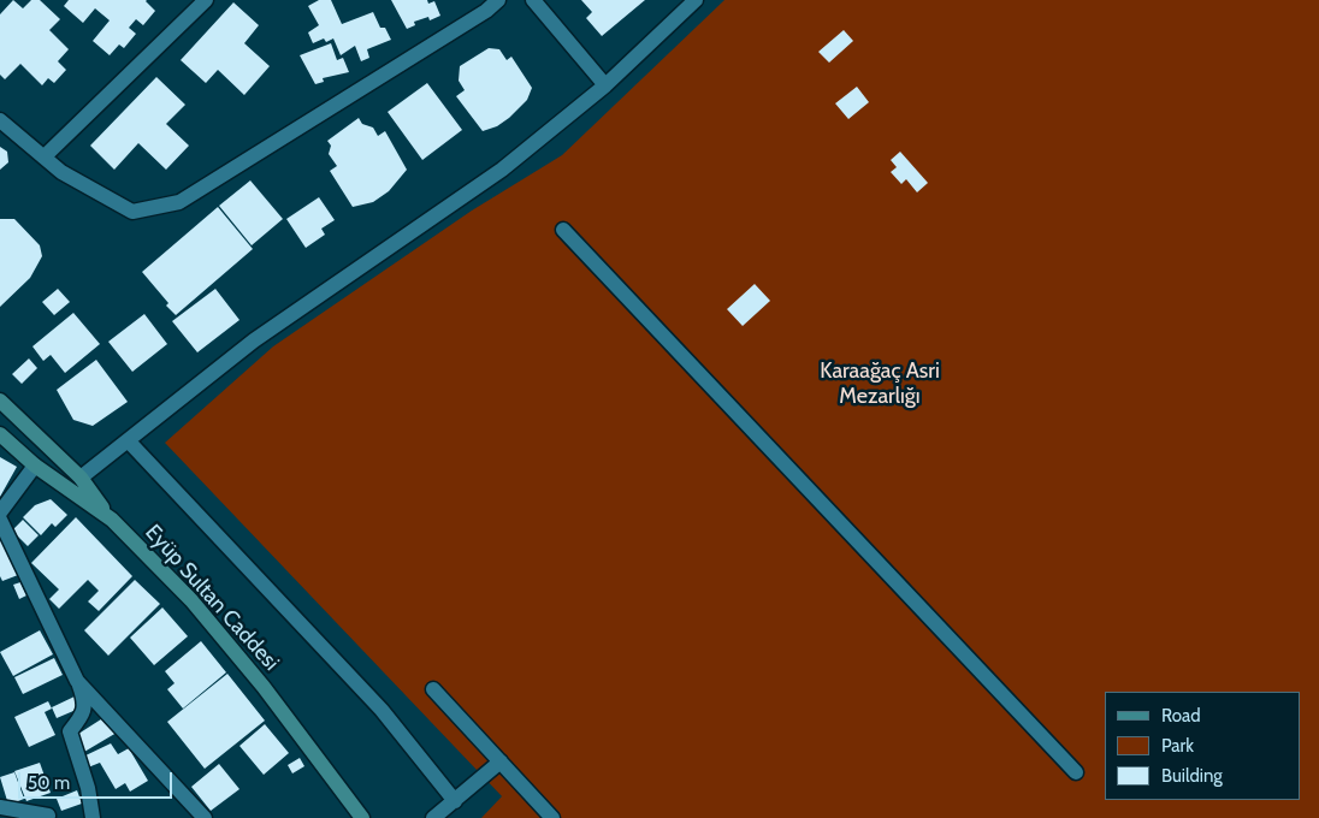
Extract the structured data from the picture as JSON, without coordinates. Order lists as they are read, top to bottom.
{
  "streets": {
    "main road": ["Eyüp Sultan Caddesi"]
  },
  "parks": ["Karaağaç Asri Mezarlığı"],
  "legend": ["Road", "Park", "Building"],
  "scale_bar": "50 m"
}
